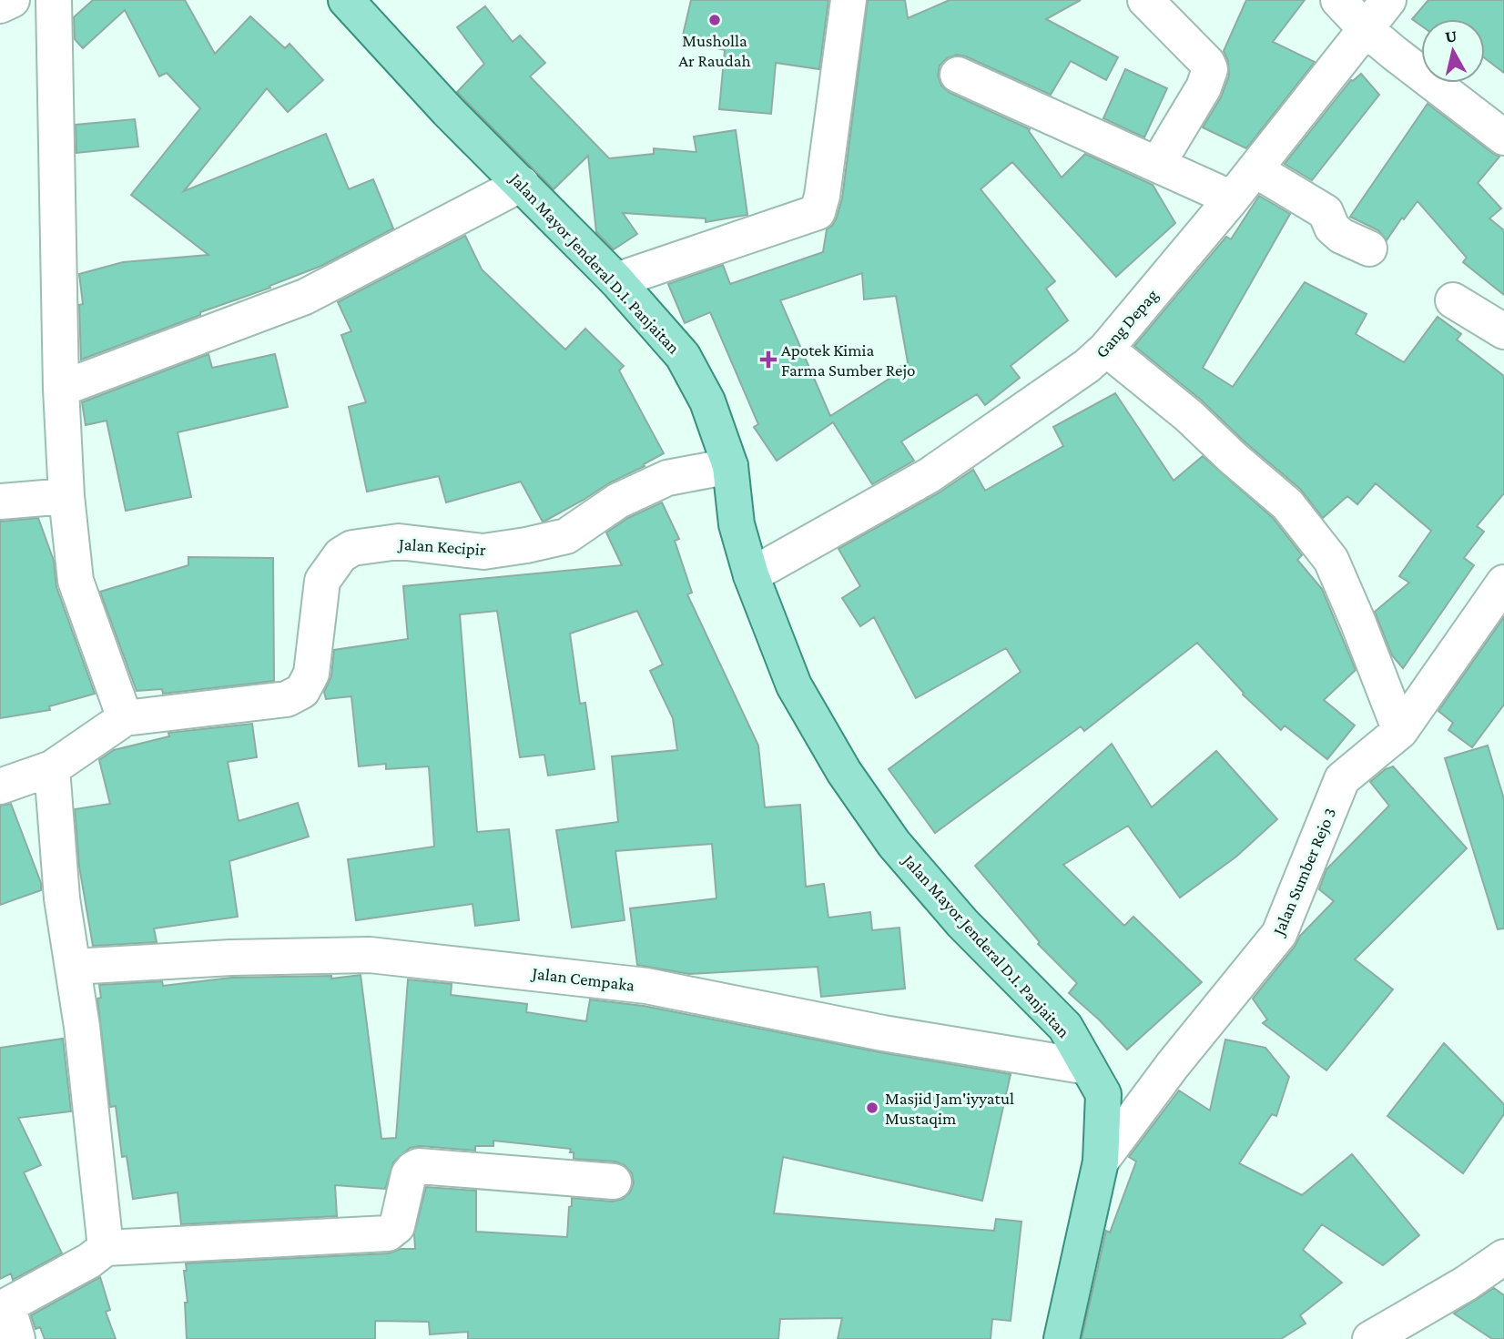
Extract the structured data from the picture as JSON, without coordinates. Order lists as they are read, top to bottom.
{
  "streets": {
    "main road": ["Jalan Mayor Jenderal D.I. Panjaitan"],
    "street": [
      "Gang Depag",
      "Jalan Kecipir",
      "Jalan Sumber Rejo 3",
      "Jalan Cempaka"
    ]
  },
  "crossings": [
    ["Jalan Mayor Jenderal D.I. Panjaitan", "Gang Depag"],
    ["Jalan Mayor Jenderal D.I. Panjaitan", "Jalan Kecipir"],
    ["Jalan Mayor Jenderal D.I. Panjaitan", "Jalan Sumber Rejo 3"],
    ["Jalan Mayor Jenderal D.I. Panjaitan", "Jalan Cempaka"]
  ],
  "places": {
    "other": ["Musholla Ar Raudah", "Masjid Jam'iyyatul Mustaqim"],
    "health": ["Apotek Kimia Farma Sumber Rejo"]
  },
  "north": "top"
}
